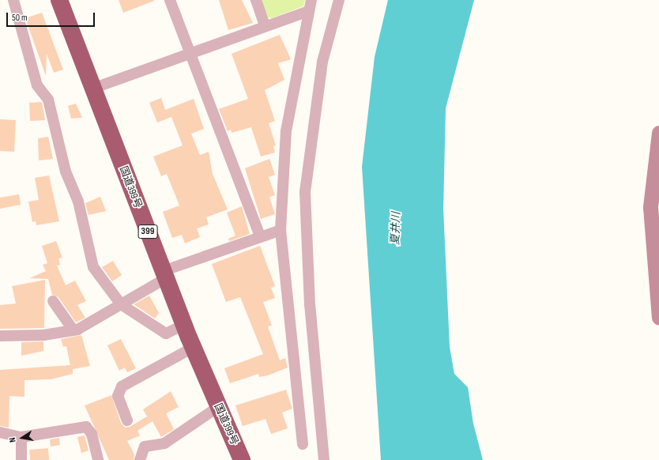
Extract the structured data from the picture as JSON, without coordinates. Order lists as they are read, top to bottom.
{
  "streets": {
    "highway": ["国道399号", "399"]
  },
  "water": ["夏井川"],
  "scale_bar": "50 m",
  "north": "left"
}
